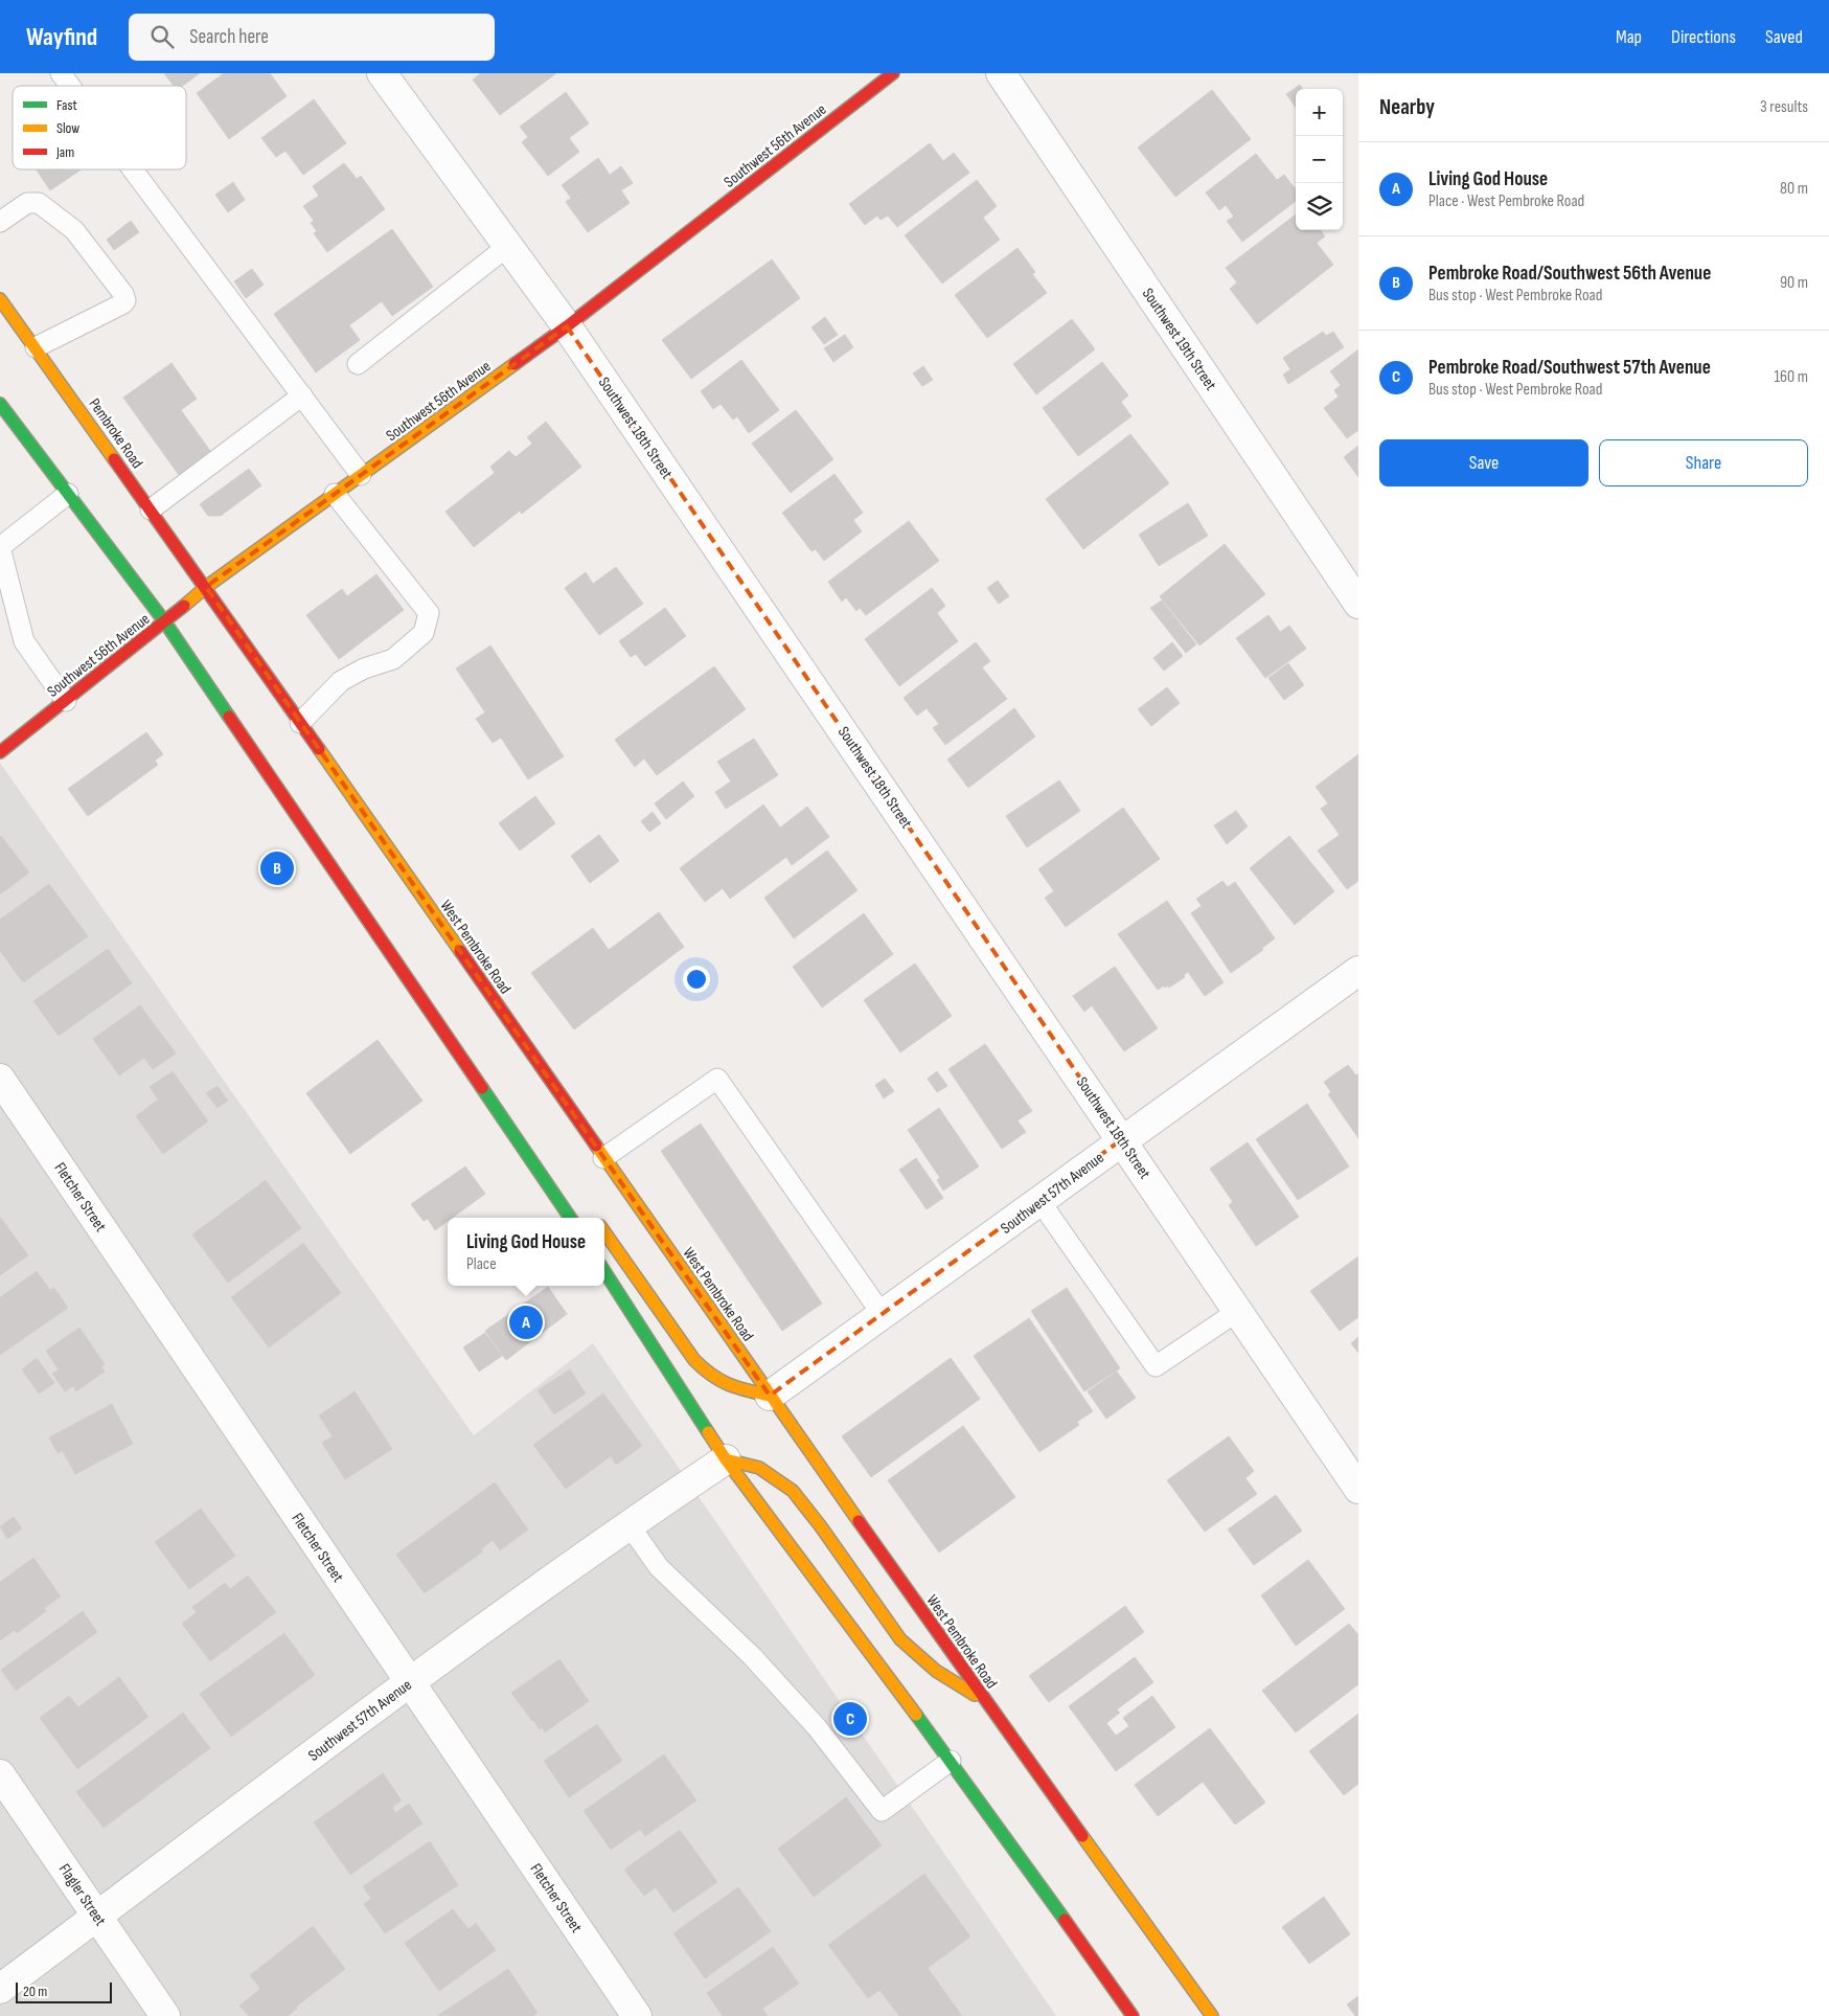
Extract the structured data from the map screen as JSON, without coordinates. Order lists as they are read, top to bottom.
{
  "streets": {
    "main road": ["Southwest 56th Avenue", "Pembroke Road", "West Pembroke Road"],
    "street": [
      "Southwest 19th Street",
      "Southwest 18th Street",
      "Southwest 57th Avenue",
      "Fletcher Street",
      "Flagler Street"
    ]
  },
  "crossings": [
    ["Southwest 56th Avenue", "Southwest 18th Street"],
    ["Southwest 56th Avenue", "Pembroke Road"],
    ["Southwest 56th Avenue", "West Pembroke Road"],
    ["Southwest 18th Street", "Southwest 57th Avenue"],
    ["Pembroke Road", "West Pembroke Road"],
    ["West Pembroke Road", "Southwest 57th Avenue"],
    ["Southwest 57th Avenue", "Fletcher Street"],
    ["Southwest 57th Avenue", "Flagler Street"]
  ],
  "legend": ["Fast", "Slow", "Jam"],
  "scale_bar": "20 m",
  "page": {
    "header": "Wayfind",
    "search": "Search here",
    "nav": ["Map", "Directions", "Saved"],
    "heading": ["Nearby", "3 results"],
    "map_buttons": ["+", "−"],
    "list": [
      {
        "mark": "A",
        "name": "Living God House",
        "note": "Place · West Pembroke Road",
        "value": "80 m"
      },
      {
        "mark": "B",
        "name": "Pembroke Road/Southwest 56th Avenue",
        "note": "Bus stop · West Pembroke Road",
        "value": "90 m"
      },
      {
        "mark": "C",
        "name": "Pembroke Road/Southwest 57th Avenue",
        "note": "Bus stop · West Pembroke Road",
        "value": "160 m"
      }
    ],
    "buttons": ["Save", "Share"],
    "pins": ["B", "A", "C"],
    "popup": ["Living God House", "Place"],
    "scale": "20 m"
  }
}
